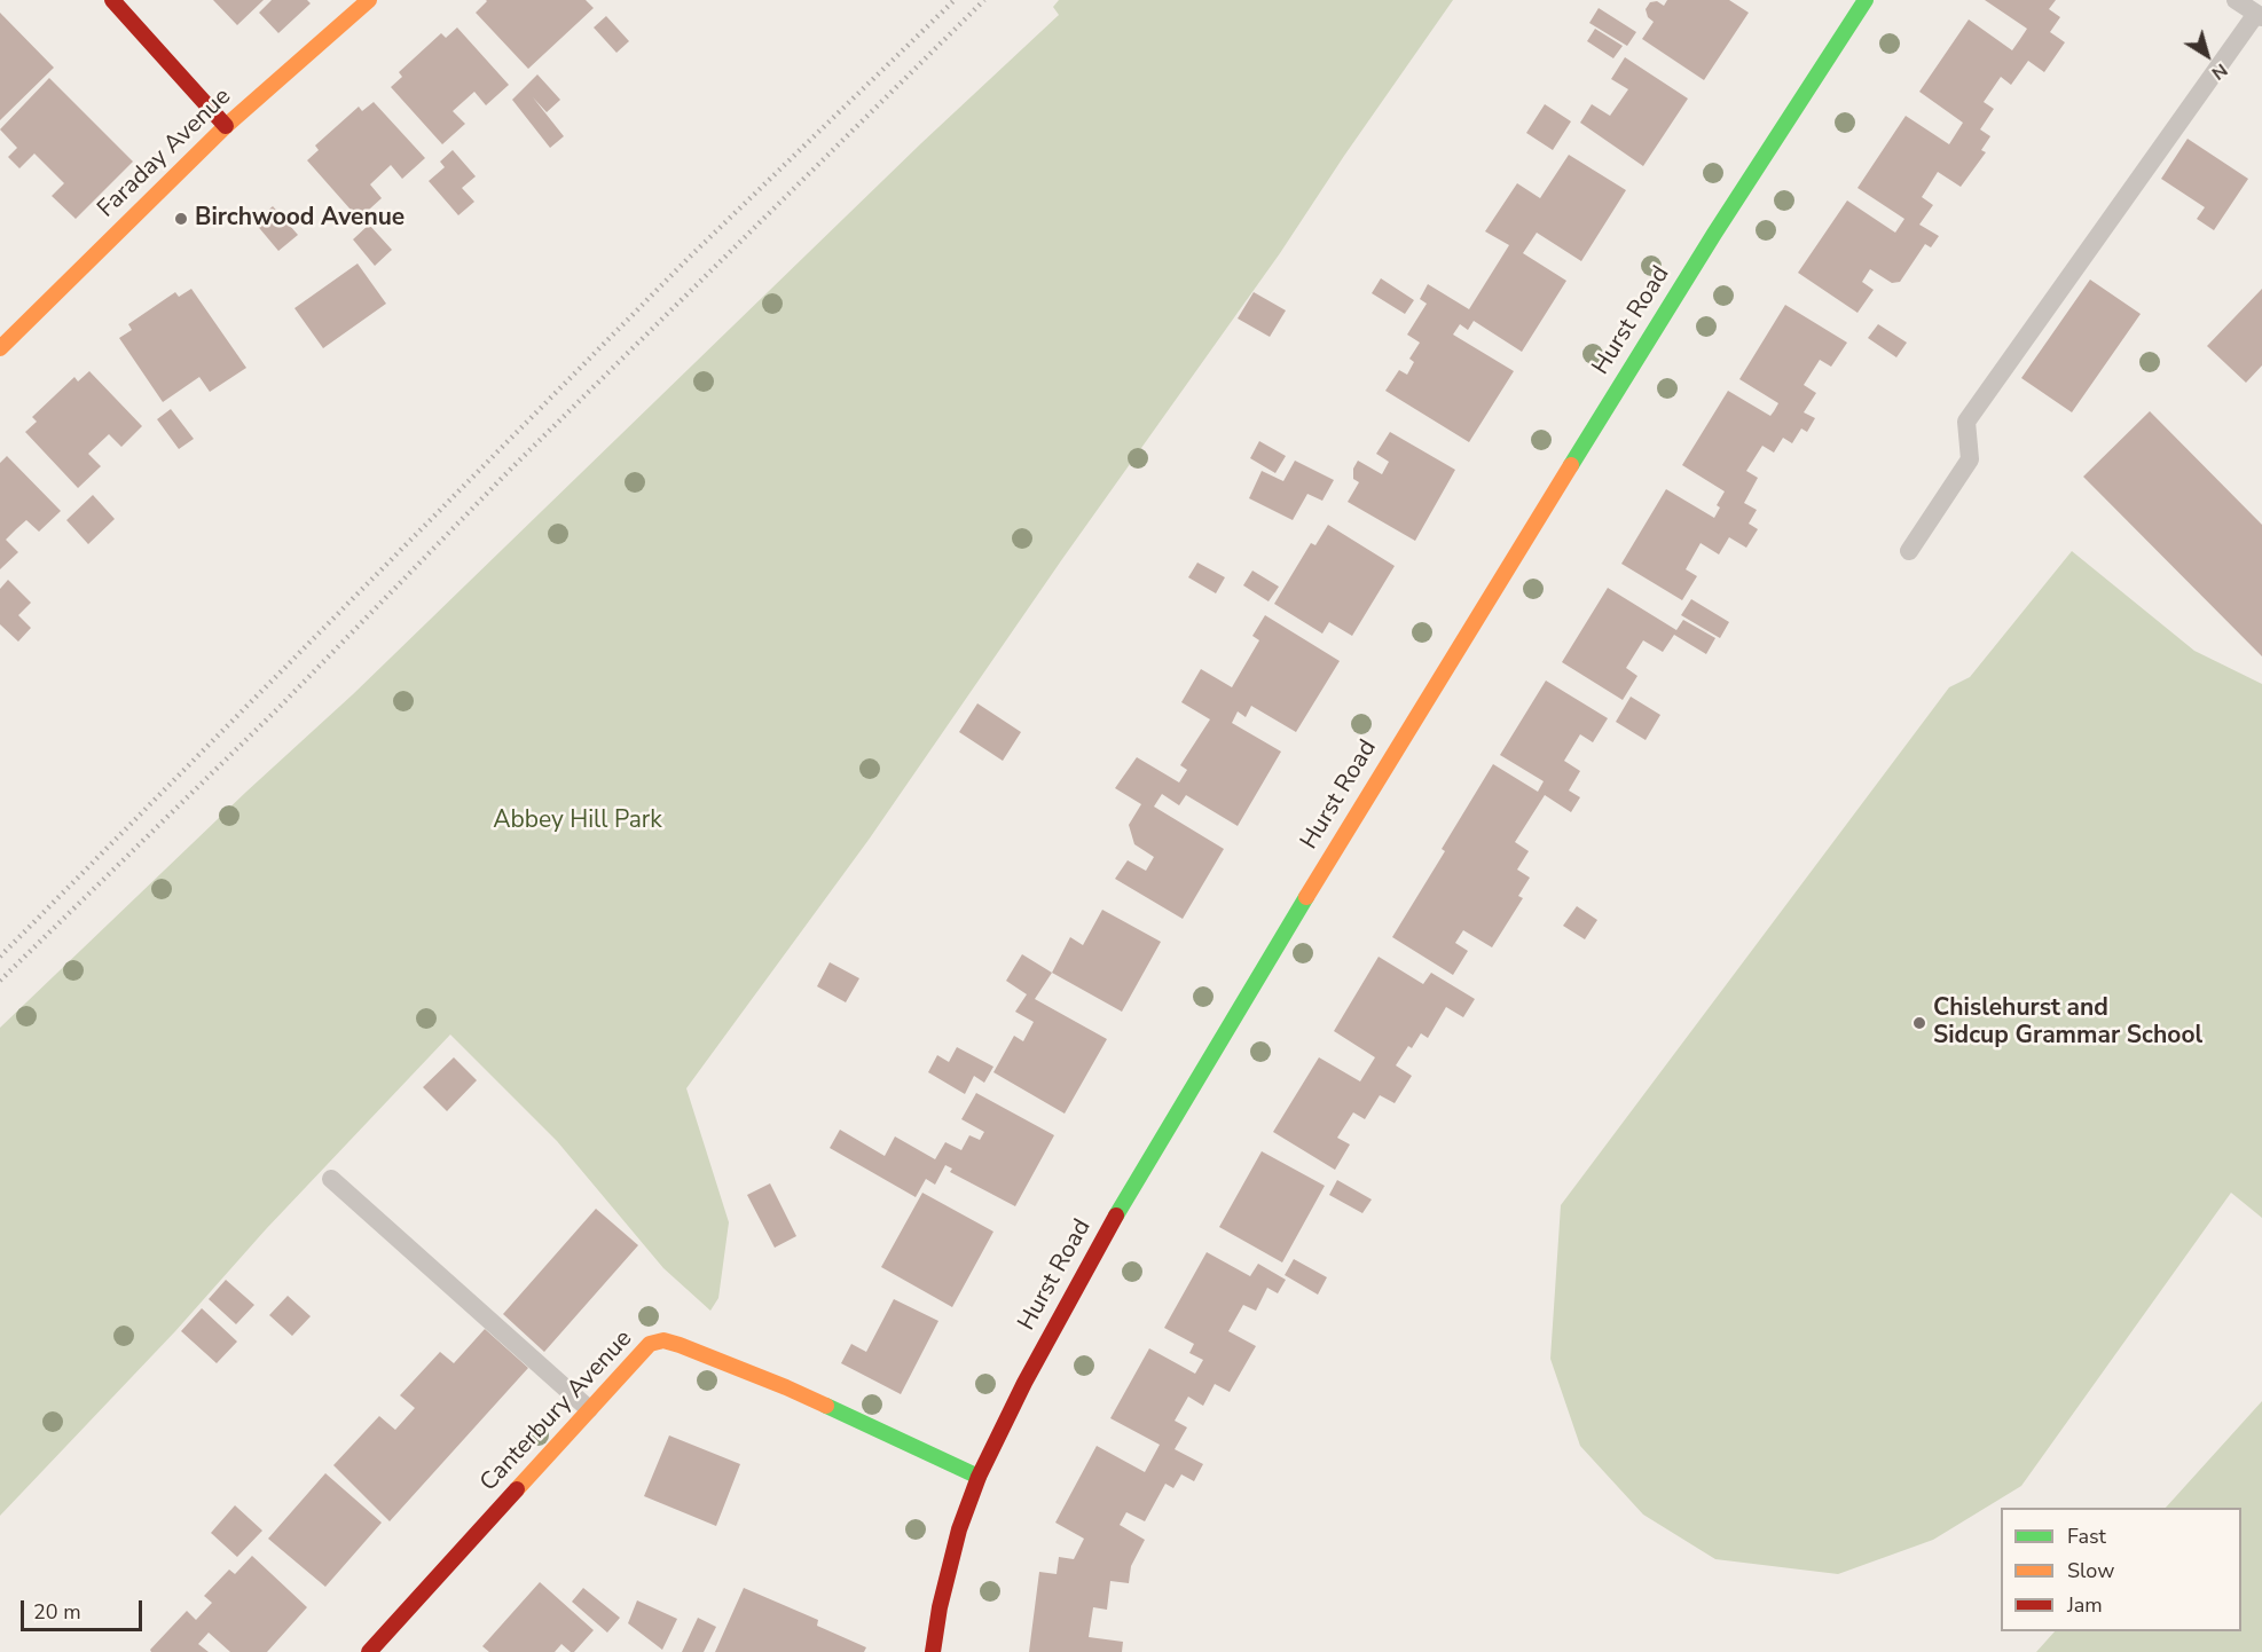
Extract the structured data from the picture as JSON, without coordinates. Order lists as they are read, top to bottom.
{
  "streets": {
    "main road": ["Faraday Avenue", "Hurst Road", "Canterbury Avenue"]
  },
  "crossings": [
    ["Hurst Road", "Canterbury Avenue"]
  ],
  "parks": ["Abbey Hill Park"],
  "places": ["Birchwood Avenue", "Chislehurst and Sidcup Grammar School"],
  "legend": ["Fast", "Slow", "Jam"],
  "scale_bar": "20 m",
  "north": "bottom right"
}
